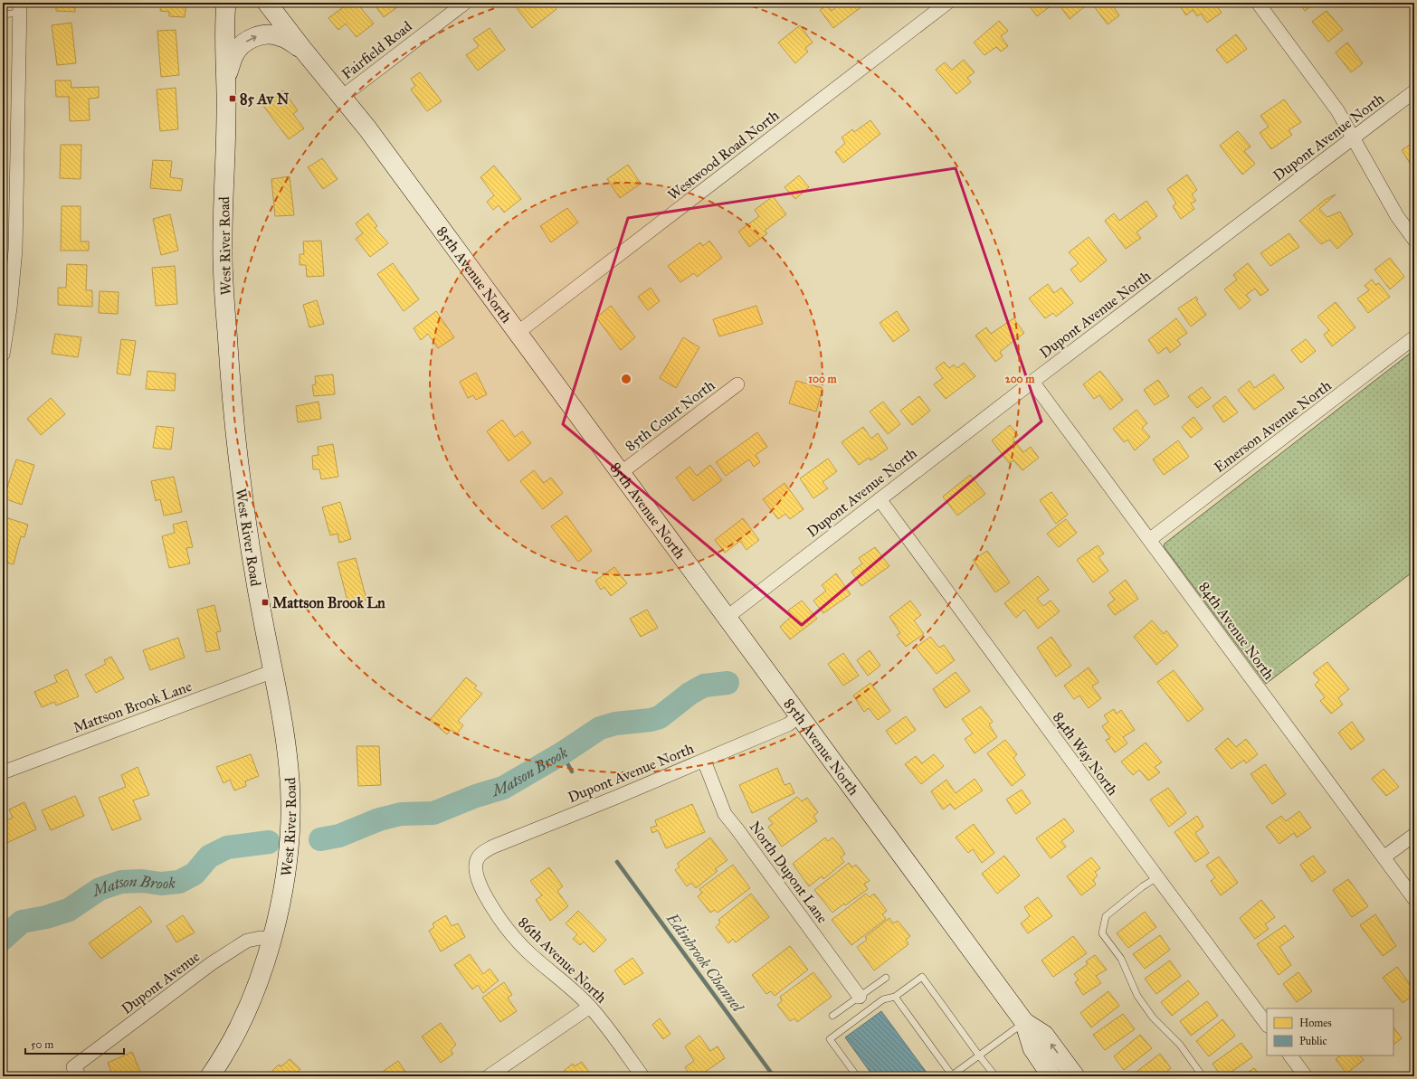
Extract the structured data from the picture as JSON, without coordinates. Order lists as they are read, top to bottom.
{
  "streets": {
    "street": [
      "Fairfield Road",
      "Dupont Avenue North",
      "Westwood Road North",
      "West River Road",
      "85th Avenue North",
      "85th Court North",
      "Emerson Avenue North",
      "84th Avenue North",
      "Mattson Brook Lane",
      "84th Way North",
      "North Dupont Lane",
      "86th Avenue North",
      "Dupont Avenue"
    ]
  },
  "crossings": [
    ["Fairfield Road", "85th Avenue North"],
    ["Dupont Avenue North", "85th Avenue North"],
    ["Dupont Avenue North", "84th Avenue North"],
    ["Dupont Avenue North", "84th Way North"],
    ["Dupont Avenue North", "North Dupont Lane"],
    ["Dupont Avenue North", "86th Avenue North"],
    ["Westwood Road North", "85th Avenue North"],
    ["West River Road", "Mattson Brook Lane"],
    ["West River Road", "Dupont Avenue"],
    ["85th Avenue North", "85th Court North"],
    ["Emerson Avenue North", "84th Avenue North"]
  ],
  "water": ["Matson Brook", "Edinbrook Channel"],
  "places": {
    "transit": ["85 Av N", "Mattson Brook Ln"]
  },
  "legend": ["Homes", "Public"],
  "scale_bar": "50 m",
  "rings": ["100 m", "200 m"]
}
